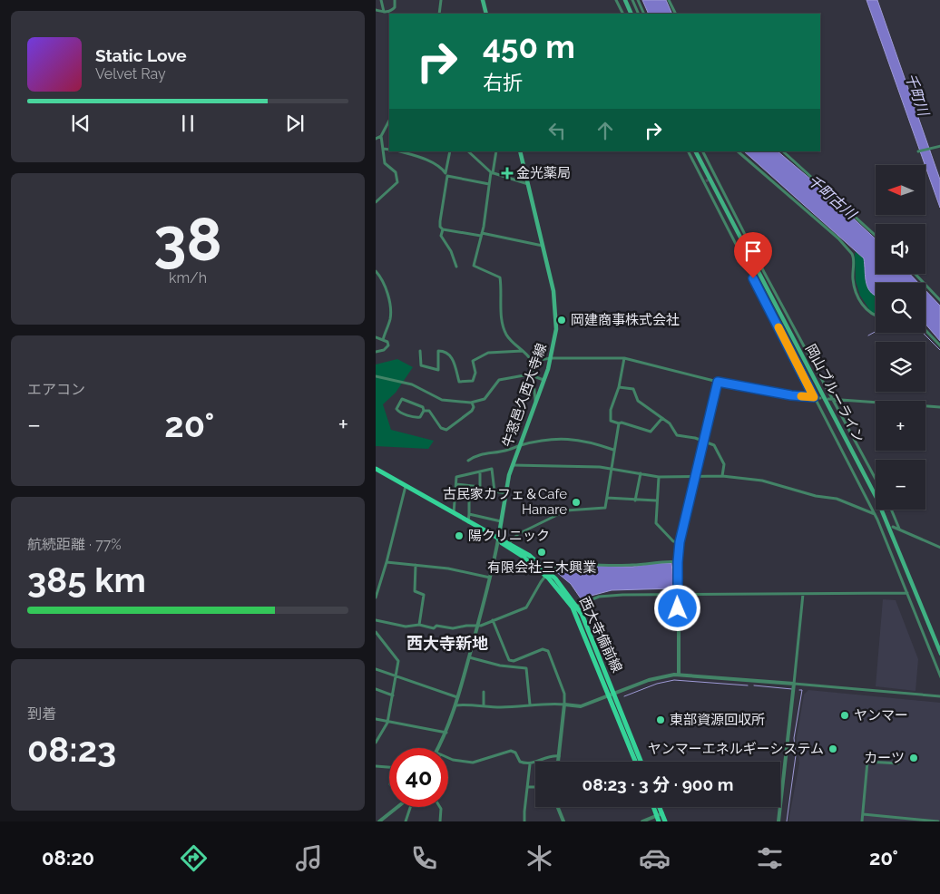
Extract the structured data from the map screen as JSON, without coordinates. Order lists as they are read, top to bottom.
{
  "streets": {
    "main road": ["岡山ブルーライン", "牛窓邑久西大寺線", "西大寺備前線"]
  },
  "crossings": [
    ["牛窓邑久西大寺線", "西大寺備前線"]
  ],
  "districts": ["西大寺新地"],
  "water": ["千町川", "千町古川"],
  "places": {
    "health": ["金光薬局"],
    "other": [
      "岡建商事株式会社",
      "古民家カフェ＆Cafe Hanare",
      "陽クリニック",
      "有限会社三木興業",
      "ヤンマー",
      "東部資源回収所",
      "ヤンマーエネルギーシステム",
      "カーツ"
    ]
  },
  "north": "left",
  "page": {
    "turn": ["450 m", "右折"],
    "song": ["Static Love", "Velvet Ray"],
    "map_buttons": ["+", "−"],
    "tile": [
      ["38", "km/h"],
      "エアコン",
      ["航続距離 · 77%", "385 km"],
      ["到着", "08:23"]
    ],
    "heat": ["−", "20°", "+"],
    "limit": "40",
    "trip": "08:23 · 3 分 · 900 m",
    "tabs": ["08:20", "20°"]
  }
}
